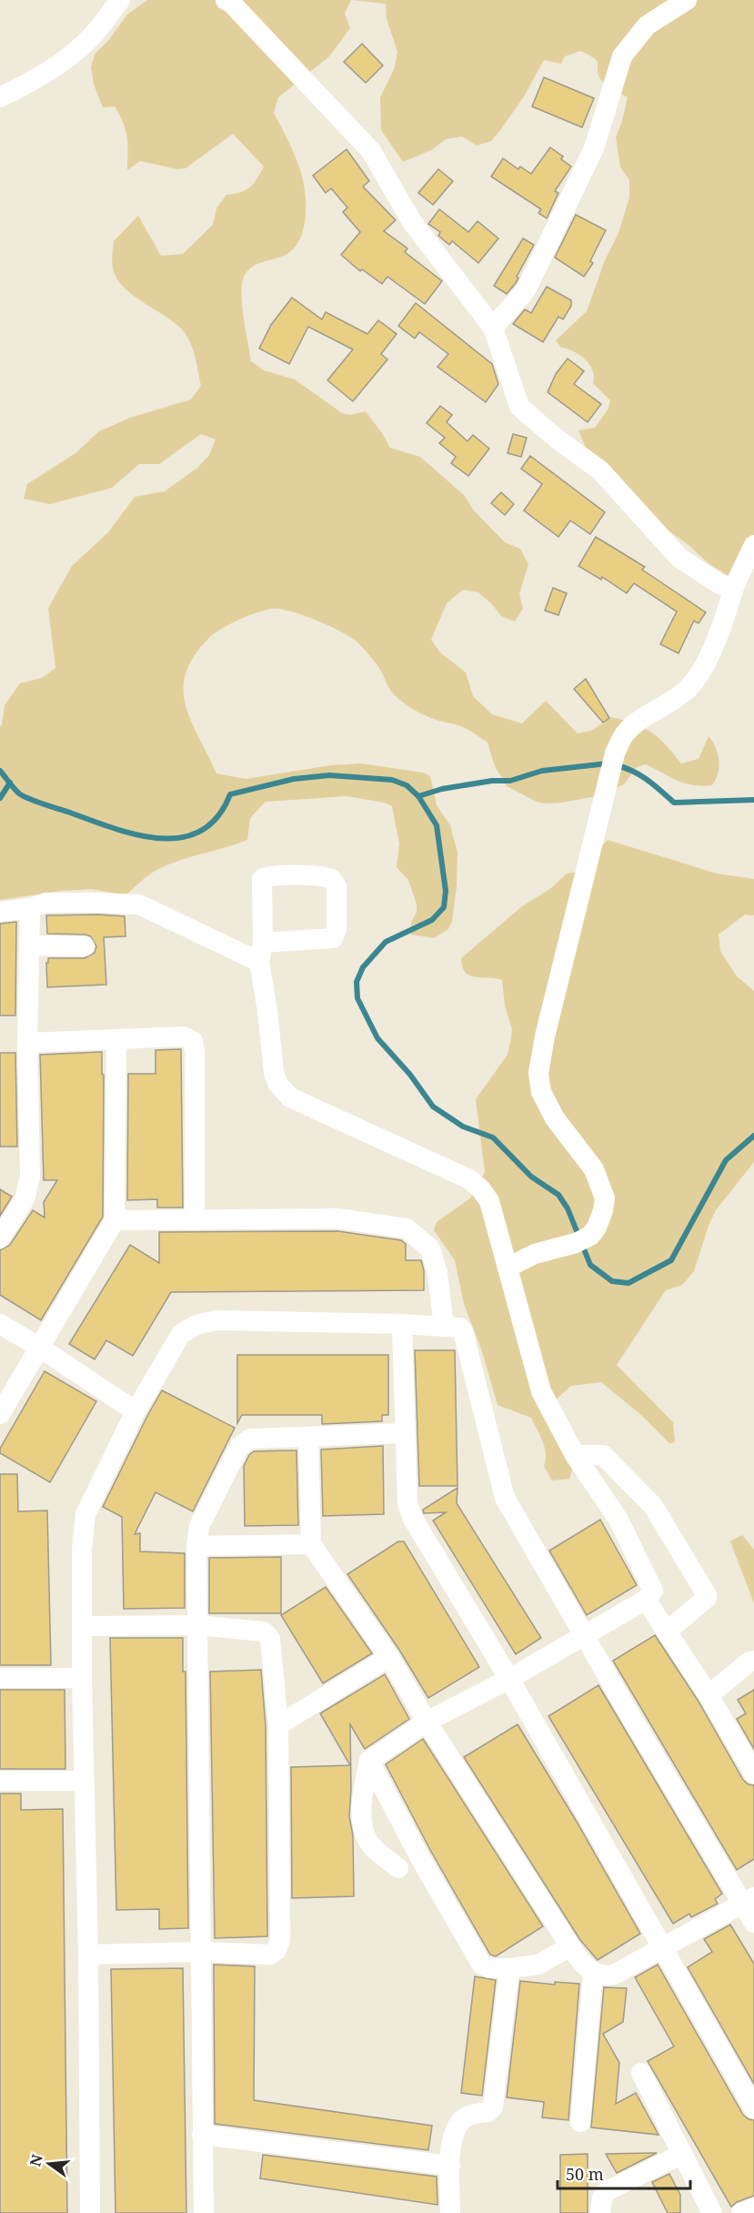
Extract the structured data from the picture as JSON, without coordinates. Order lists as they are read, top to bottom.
{
  "scale_bar": "50 m",
  "north": "left"
}
